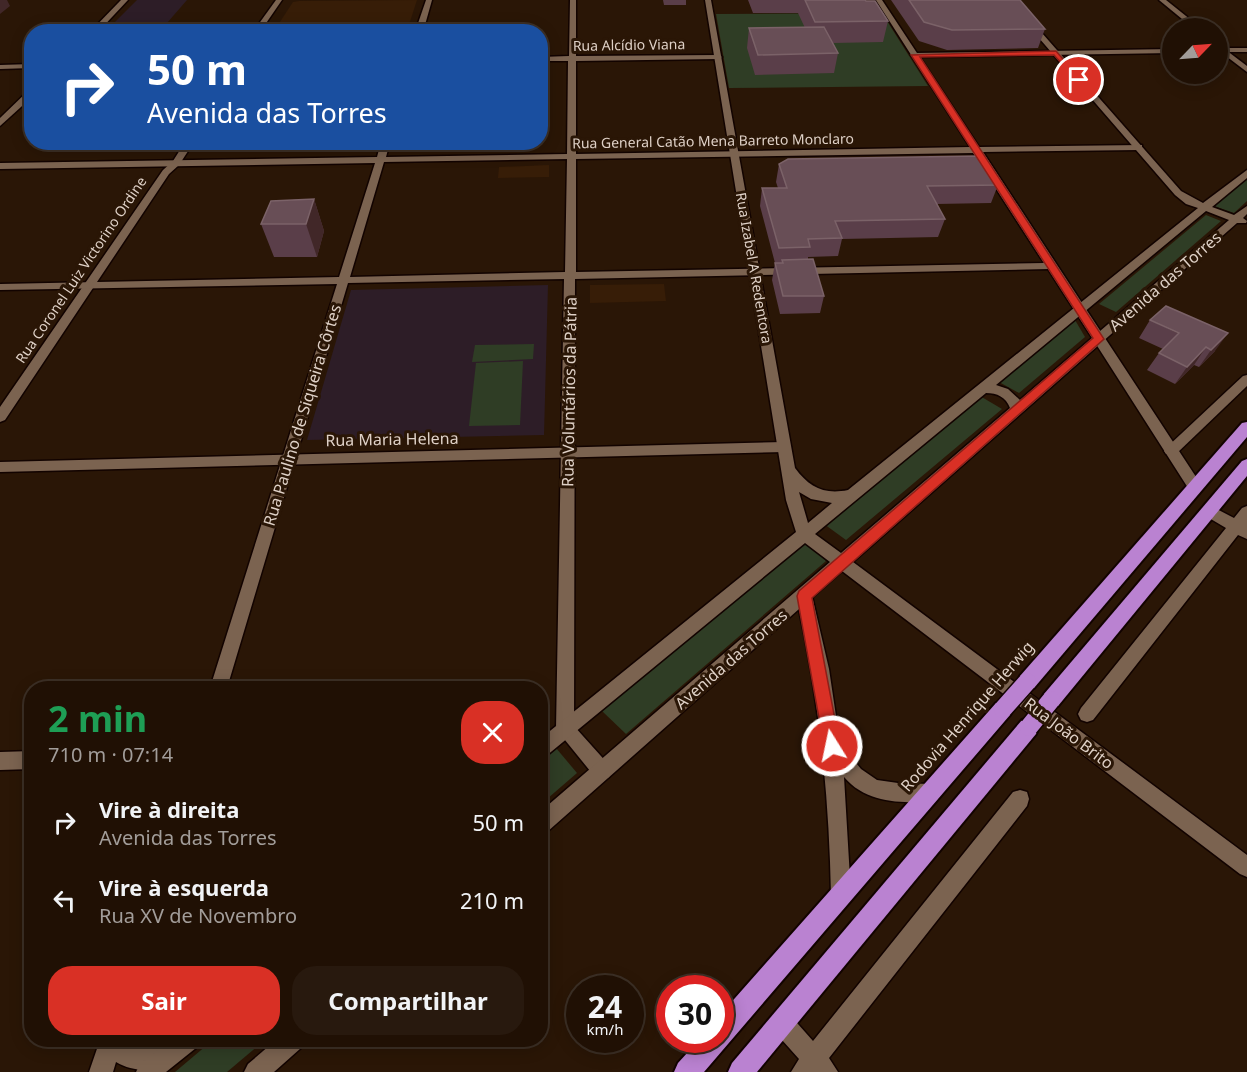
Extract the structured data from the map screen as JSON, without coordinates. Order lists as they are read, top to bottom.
{
  "streets": {
    "highway": ["Rodovia Henrique Herwig"],
    "street": [
      "Rua Alcídio Viana",
      "Rua General Catão Mena Barreto Monclaro",
      "Rua Izabel A Redentora",
      "Rua Coronel Luiz Victorino Ordine",
      "Avenida das Torres",
      "Rua Voluntários da Pátria",
      "Rua Paulino de Siqueira Côrtes",
      "Rua Maria Helena",
      "Rua João Brito"
    ]
  },
  "crossings": [
    ["Rua Alcídio Viana", "Rua Izabel A Redentora"],
    ["Rua Alcídio Viana", "Rua Voluntários da Pátria"],
    ["Rua General Catão Mena Barreto Monclaro", "Rua Izabel A Redentora"],
    ["Rua General Catão Mena Barreto Monclaro", "Rua Coronel Luiz Victorino Ordine"],
    ["Rua General Catão Mena Barreto Monclaro", "Rua Voluntários da Pátria"],
    ["Rua General Catão Mena Barreto Monclaro", "Rua Paulino de Siqueira Côrtes"],
    ["Rua Izabel A Redentora", "Avenida das Torres"],
    ["Rua Izabel A Redentora", "Rua Maria Helena"],
    ["Rua Izabel A Redentora", "Rua João Brito"],
    ["Avenida das Torres", "Rua Voluntários da Pátria"],
    ["Avenida das Torres", "Rua João Brito"],
    ["Rua Voluntários da Pátria", "Rua Maria Helena"],
    ["Rua Paulino de Siqueira Côrtes", "Rua Maria Helena"]
  ],
  "north": "top right",
  "page": {
    "turn": ["50 m", "Avenida das Torres"],
    "heading": ["2 min", "710 m · 07:14"],
    "list": [
      {
        "name": "Vire à direita",
        "note": "Avenida das Torres",
        "value": "50 m"
      },
      {
        "name": "Vire à esquerda",
        "note": "Rua XV de Novembro",
        "value": "210 m"
      }
    ],
    "buttons": ["Sair", "Compartilhar"],
    "speed": "24 km/h",
    "limit": "30"
  }
}
